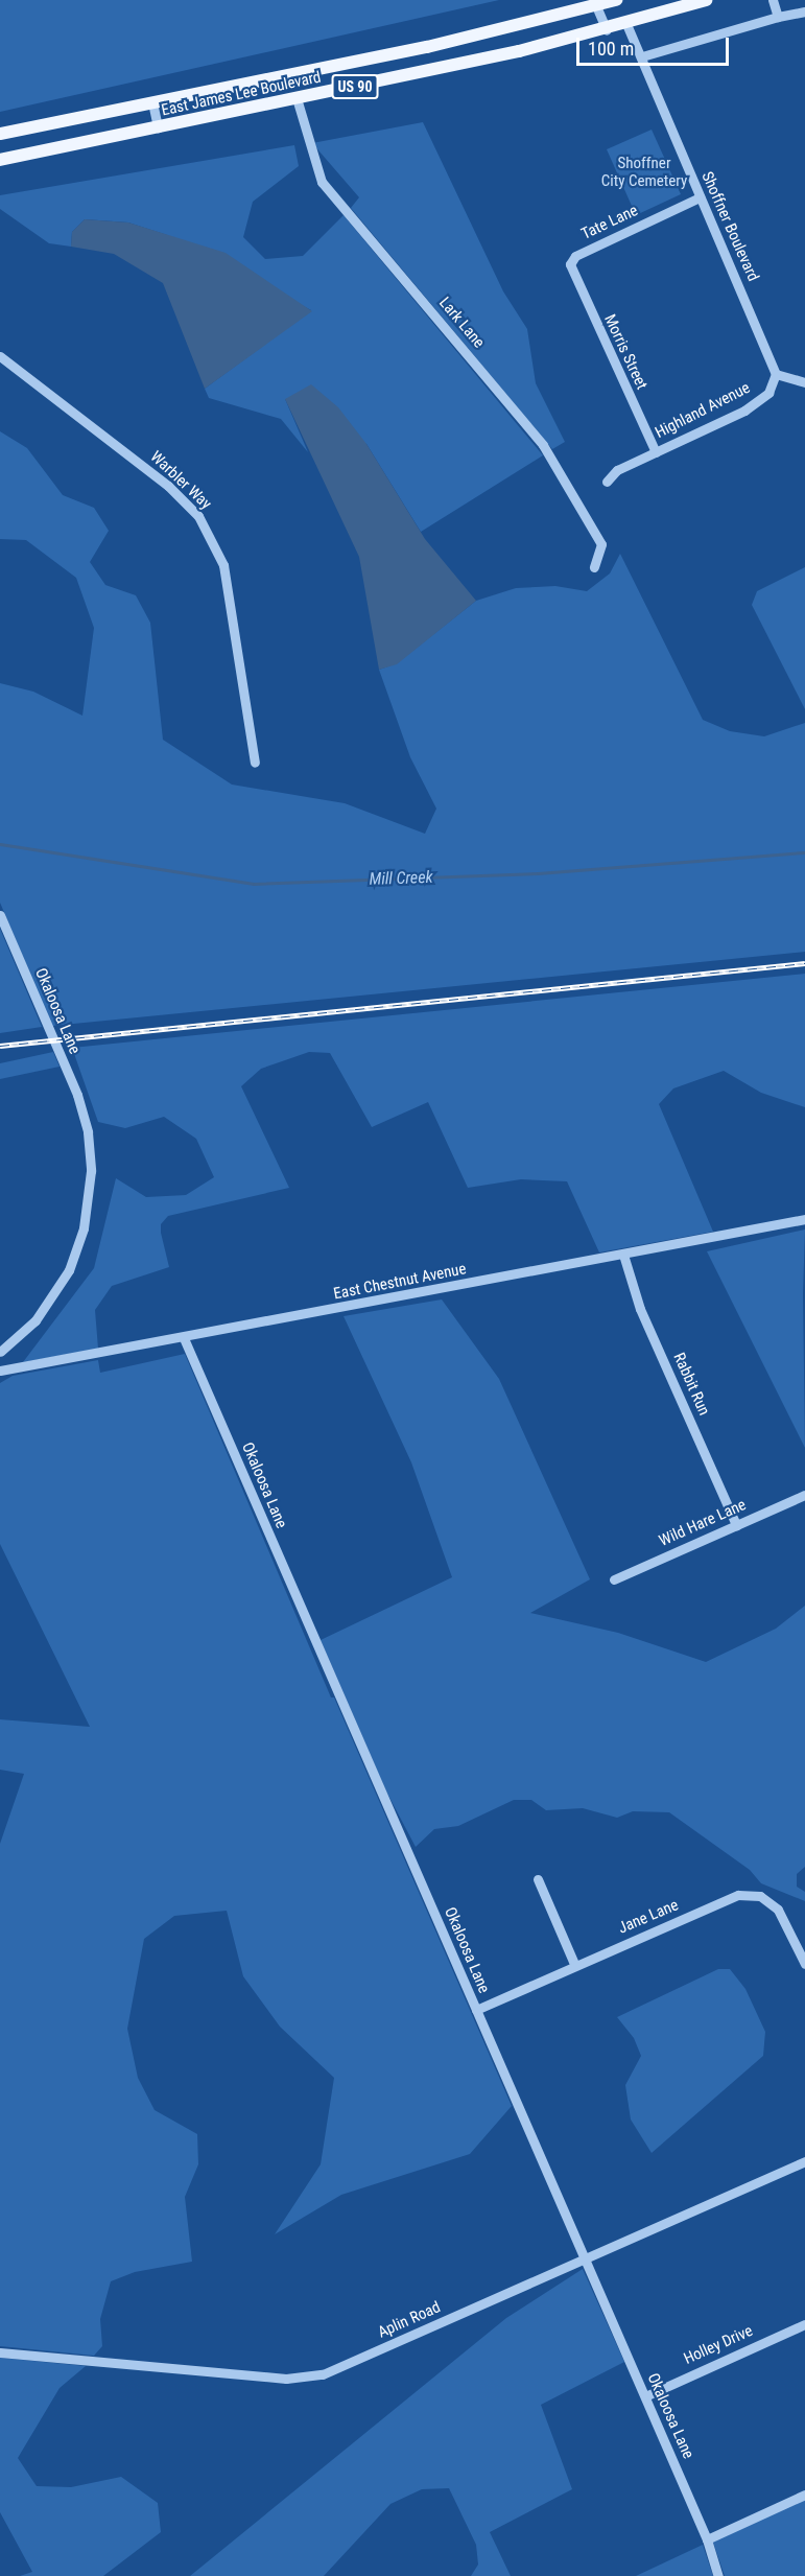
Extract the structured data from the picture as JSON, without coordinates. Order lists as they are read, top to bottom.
{
  "streets": {
    "main road": ["US 90", "East James Lee Boulevard"],
    "street": [
      "Tate Lane",
      "Shoffner Boulevard",
      "Lark Lane",
      "Morris Street",
      "Highland Avenue",
      "Warbler Way",
      "Okaloosa Lane",
      "East Chestnut Avenue",
      "Rabbit Run",
      "Wild Hare Lane",
      "Jane Lane",
      "Aplin Road",
      "Holley Drive"
    ]
  },
  "crossings": [
    ["East James Lee Boulevard", "Shoffner Boulevard"],
    ["East James Lee Boulevard", "Lark Lane"],
    ["Tate Lane", "Shoffner Boulevard"],
    ["Tate Lane", "Morris Street"],
    ["Shoffner Boulevard", "Highland Avenue"],
    ["Morris Street", "Highland Avenue"],
    ["Okaloosa Lane", "East Chestnut Avenue"],
    ["Okaloosa Lane", "Jane Lane"],
    ["Okaloosa Lane", "Aplin Road"],
    ["Okaloosa Lane", "Holley Drive"],
    ["East Chestnut Avenue", "Rabbit Run"],
    ["Rabbit Run", "Wild Hare Lane"]
  ],
  "water": ["Mill Creek"],
  "parks": ["Shoffner City Cemetery"],
  "scale_bar": "100 m"
}
